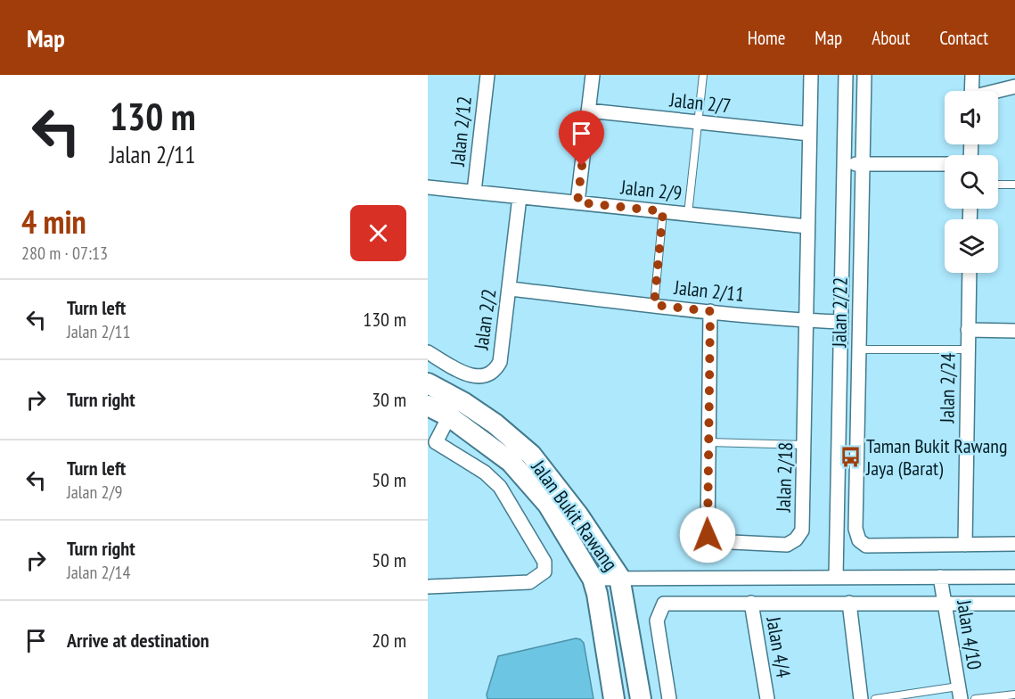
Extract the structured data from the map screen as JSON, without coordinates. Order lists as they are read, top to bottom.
{
  "streets": {
    "street": [
      "Jalan 2/7",
      "Jalan 2/12",
      "Jalan 2/9",
      "Jalan 2/11",
      "Jalan 2/22",
      "Jalan 2/2",
      "Jalan 2/24",
      "Jalan 2/18",
      "Jalan Bukit Rawang",
      "Jalan 4/10",
      "Jalan 4/4"
    ]
  },
  "crossings": [
    ["Jalan 2/7", "Jalan 2/18"],
    ["Jalan 2/12", "Jalan 2/9"],
    ["Jalan 2/9", "Jalan 2/2"],
    ["Jalan 2/9", "Jalan 2/18"],
    ["Jalan 2/11", "Jalan 2/2"],
    ["Jalan 2/11", "Jalan 2/18"],
    ["Jalan 2/22", "Jalan 2/24"]
  ],
  "places": {
    "bus stop": ["Taman Bukit Rawang Jaya (Barat)"]
  },
  "page": {
    "header": "Map",
    "nav": [
      "Home",
      "Map",
      "About",
      "Contact"
    ],
    "turn": ["130 m", "Jalan 2/11"],
    "heading": ["4 min", "280 m · 07:13"],
    "list": [
      {
        "name": "Turn left",
        "note": "Jalan 2/11",
        "value": "130 m"
      },
      {
        "name": "Turn right",
        "value": "30 m"
      },
      {
        "name": "Turn left",
        "note": "Jalan 2/9",
        "value": "50 m"
      },
      {
        "name": "Turn right",
        "note": "Jalan 2/14",
        "value": "50 m"
      },
      {
        "name": "Arrive at destination",
        "value": "20 m"
      }
    ]
  }
}
